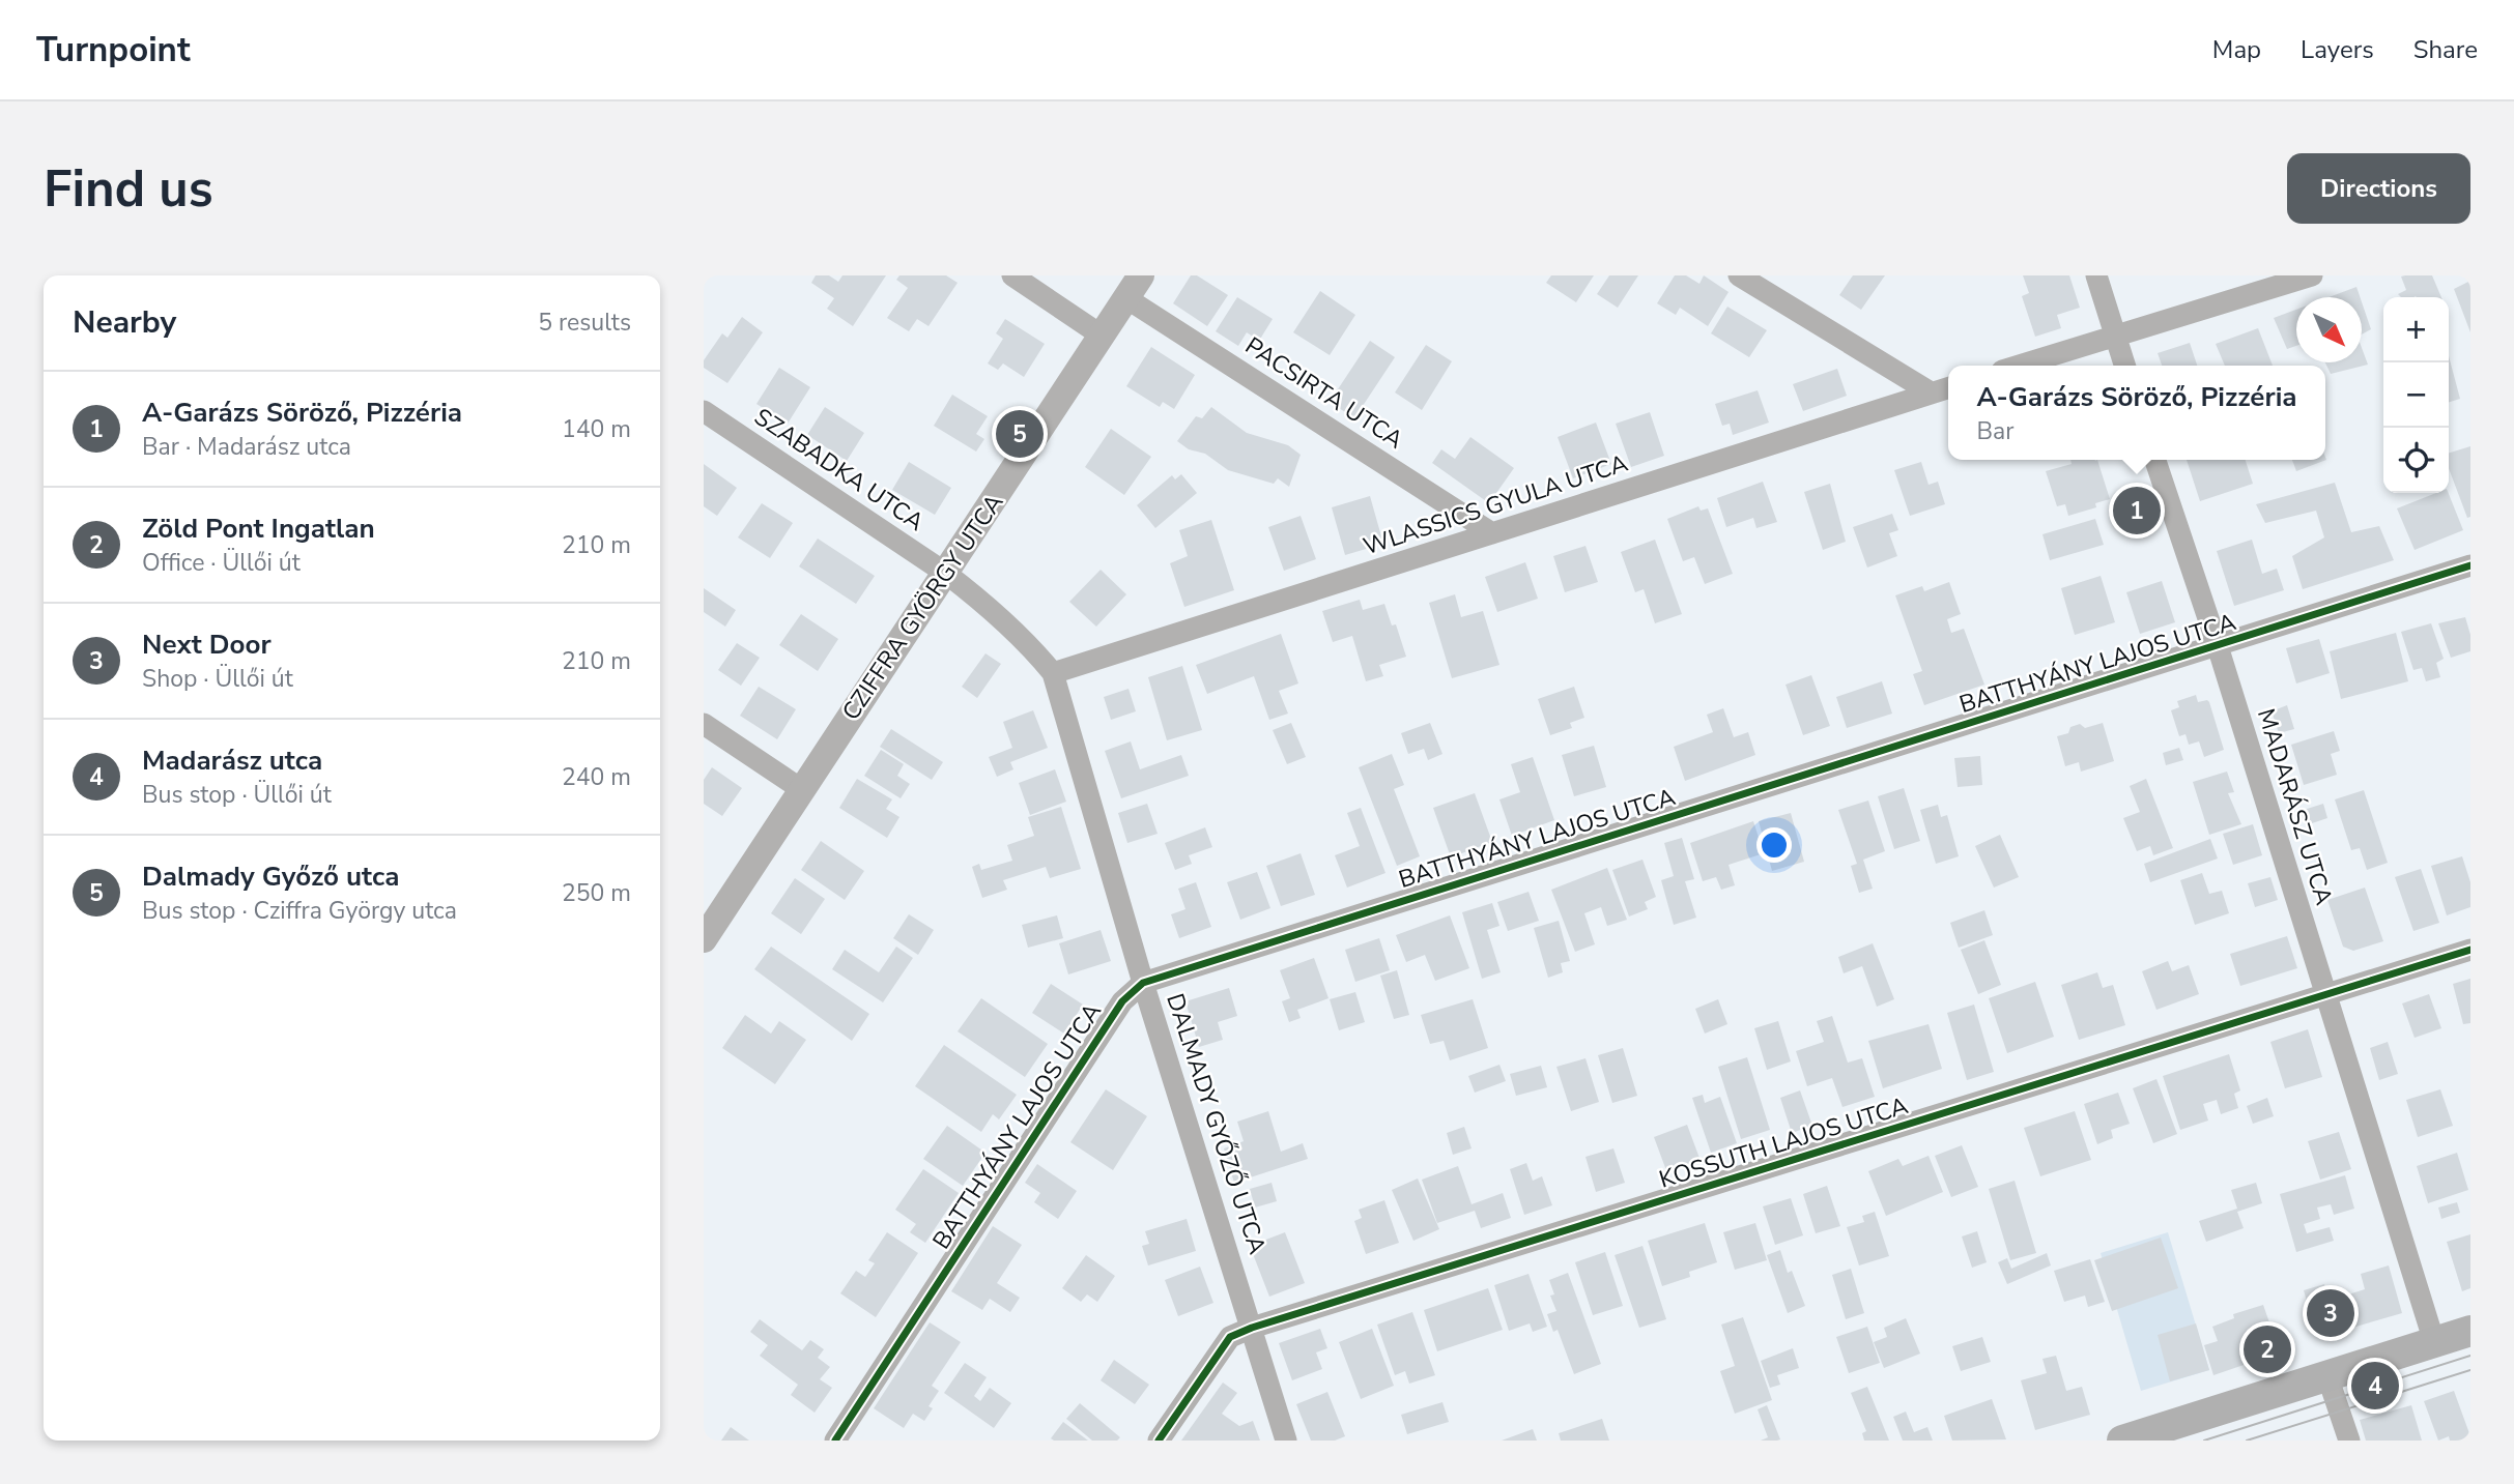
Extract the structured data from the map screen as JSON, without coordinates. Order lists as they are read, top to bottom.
{
  "streets": {
    "street": [
      "PACSIRTA UTCA",
      "SZABADKA UTCA",
      "WLASSICS GYULA UTCA",
      "CZIFFRA GYÖRGY UTCA",
      "BATTHYÁNY LAJOS UTCA",
      "MADARÁSZ UTCA",
      "DALMADY GYŐZŐ UTCA",
      "KOSSUTH LAJOS UTCA"
    ]
  },
  "crossings": [
    ["PACSIRTA UTCA", "WLASSICS GYULA UTCA"],
    ["PACSIRTA UTCA", "CZIFFRA GYÖRGY UTCA"],
    ["SZABADKA UTCA", "CZIFFRA GYÖRGY UTCA"],
    ["SZABADKA UTCA", "DALMADY GYŐZŐ UTCA"],
    ["WLASSICS GYULA UTCA", "DALMADY GYŐZŐ UTCA"],
    ["CZIFFRA GYÖRGY UTCA", "DALMADY GYŐZŐ UTCA"],
    ["BATTHYÁNY LAJOS UTCA", "MADARÁSZ UTCA"],
    ["BATTHYÁNY LAJOS UTCA", "DALMADY GYŐZŐ UTCA"],
    ["MADARÁSZ UTCA", "KOSSUTH LAJOS UTCA"],
    ["DALMADY GYŐZŐ UTCA", "KOSSUTH LAJOS UTCA"]
  ],
  "north": "bottom right",
  "page": {
    "header": "Turnpoint",
    "nav": ["Map", "Layers", "Share"],
    "buttons": "Directions",
    "title": "Find us",
    "heading": ["Nearby", "5 results"],
    "map_buttons": ["+", "−"],
    "popup": ["A-Garázs Söröző, Pizzéria", "Bar"],
    "list": [
      {
        "mark": "1",
        "name": "A-Garázs Söröző, Pizzéria",
        "note": "Bar · Madarász utca",
        "value": "140 m"
      },
      {
        "mark": "2",
        "name": "Zöld Pont Ingatlan",
        "note": "Office · Üllői út",
        "value": "210 m"
      },
      {
        "mark": "3",
        "name": "Next Door",
        "note": "Shop · Üllői út",
        "value": "210 m"
      },
      {
        "mark": "4",
        "name": "Madarász utca",
        "note": "Bus stop · Üllői út",
        "value": "240 m"
      },
      {
        "mark": "5",
        "name": "Dalmady Győző utca",
        "note": "Bus stop · Cziffra György utca",
        "value": "250 m"
      }
    ],
    "pins": [
      "5",
      "1",
      "3",
      "2",
      "4"
    ]
  }
}
